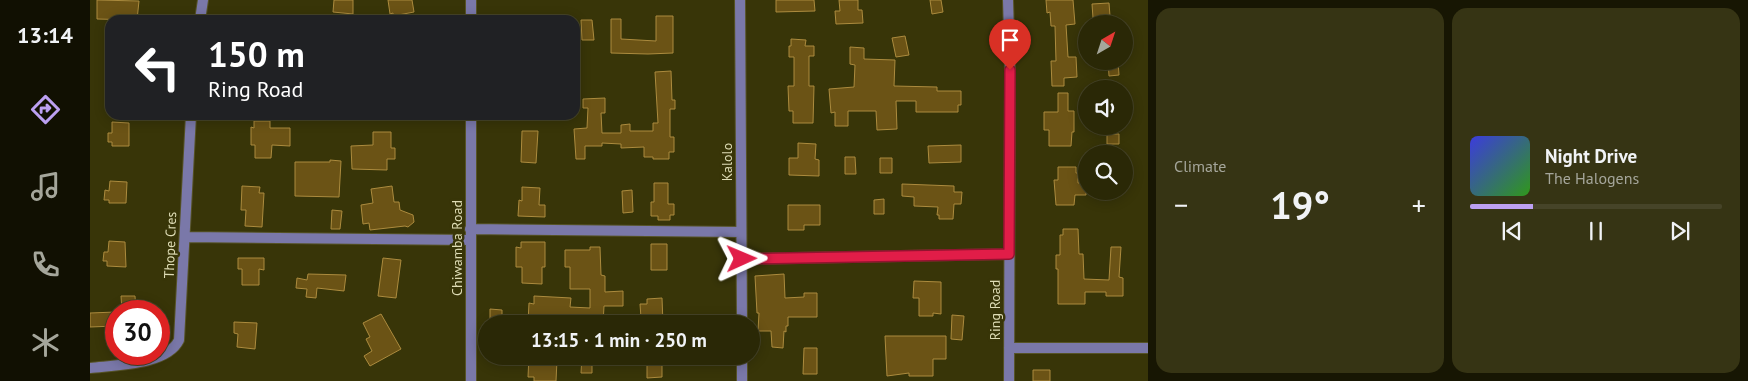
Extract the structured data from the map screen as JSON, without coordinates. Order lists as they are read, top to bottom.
{
  "streets": {
    "street": [
      "Kalolo",
      "Thope Cres",
      "Chiwamba Road",
      "Ring Road"
    ]
  },
  "north": "top right",
  "page": {
    "tabs": "13:14",
    "tile": "Climate",
    "turn": ["150 m", "Ring Road"],
    "song": ["Night Drive", "The Halogens"],
    "heat": ["−", "19°", "+"],
    "limit": "30",
    "trip": "13:15 · 1 min · 250 m"
  }
}
